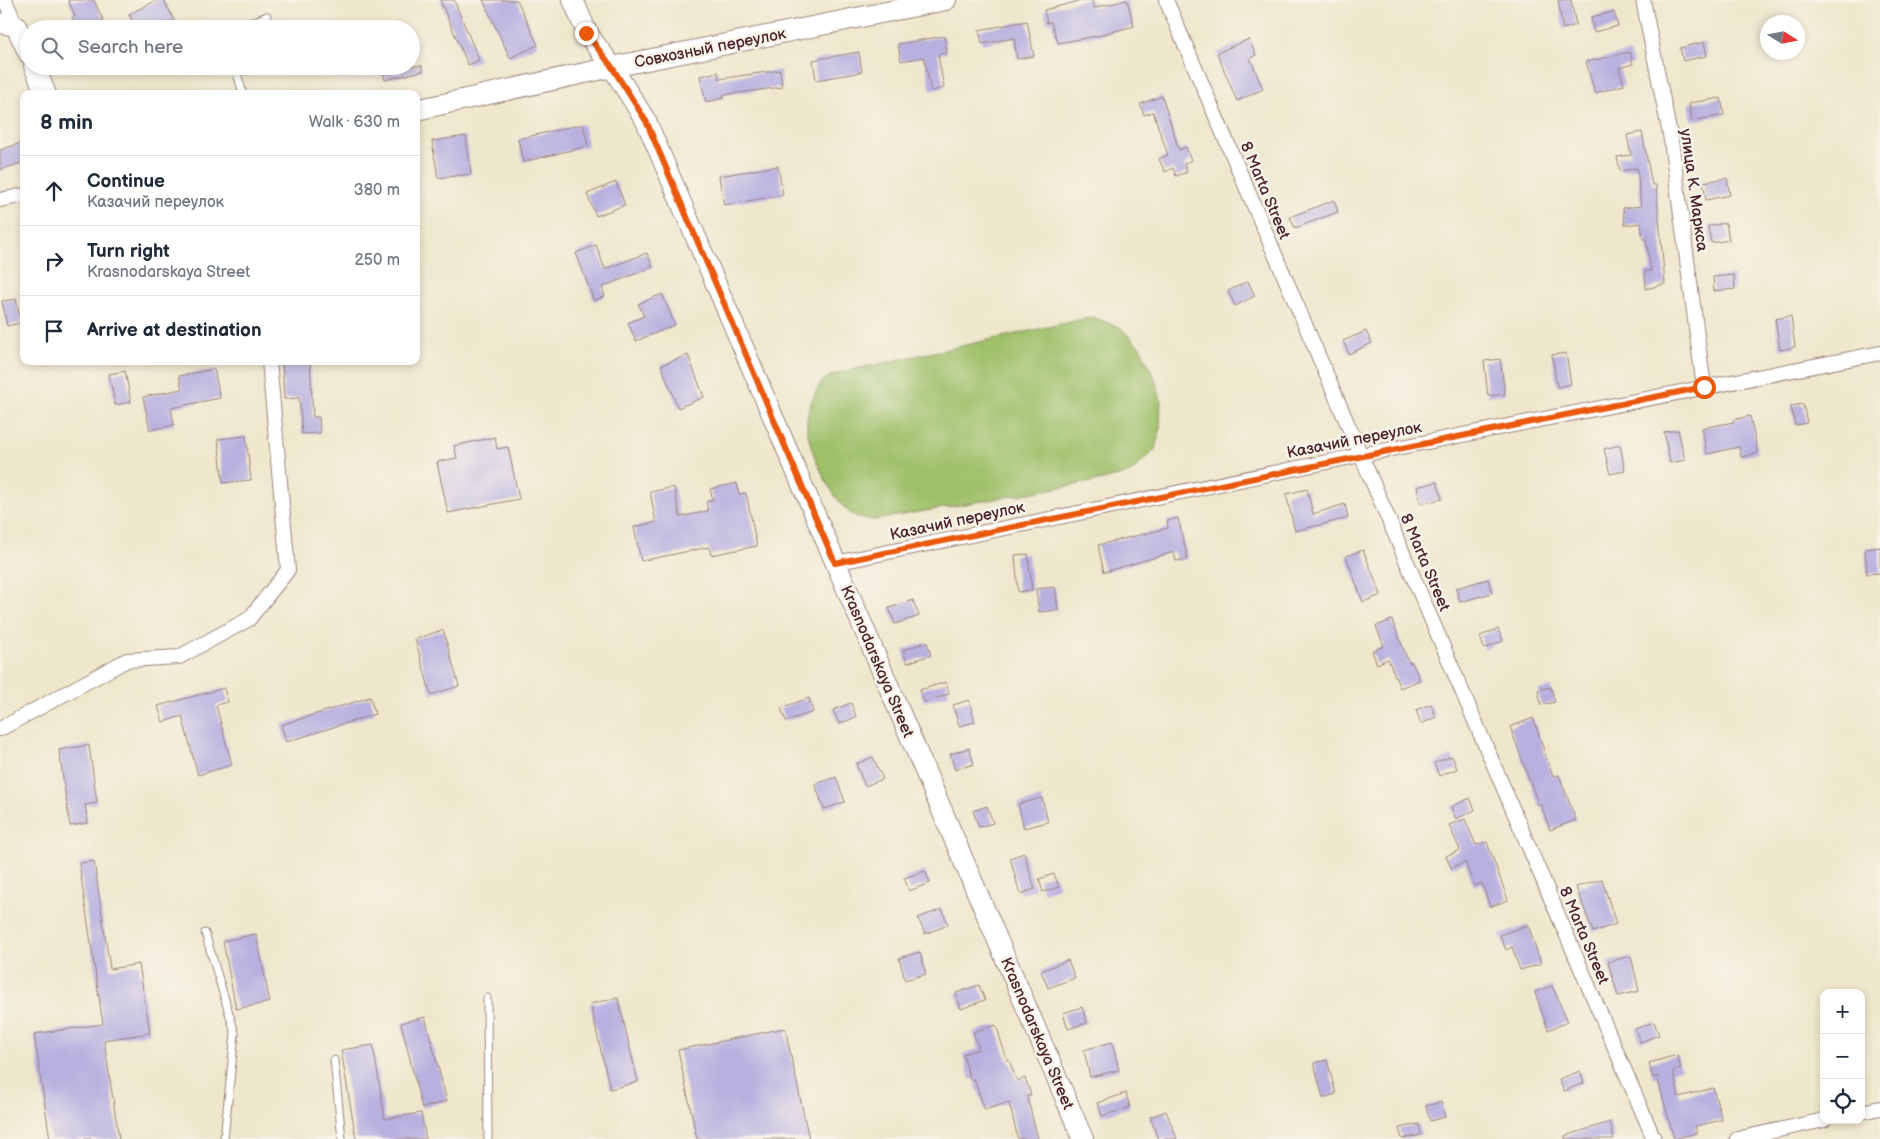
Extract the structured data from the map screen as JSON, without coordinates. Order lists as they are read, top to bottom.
{
  "streets": {
    "street": [
      "Совхозный переулок",
      "8 Marta Street",
      "улица К. Маркса",
      "Казачий переулок",
      "Krasnodarskaya Street"
    ]
  },
  "crossings": [
    ["Совхозный переулок", "Krasnodarskaya Street"],
    ["8 Marta Street", "Казачий переулок"],
    ["улица К. Маркса", "Казачий переулок"],
    ["Казачий переулок", "Krasnodarskaya Street"]
  ],
  "north": "right",
  "page": {
    "search": "Search here",
    "heading": ["8 min", "Walk · 630 m"],
    "list": [
      ["Continue", "Казачий переулок", "380 m"],
      ["Turn right", "Krasnodarskaya Street", "250 m"],
      "Arrive at destination"
    ],
    "map_buttons": ["+", "−"]
  }
}
